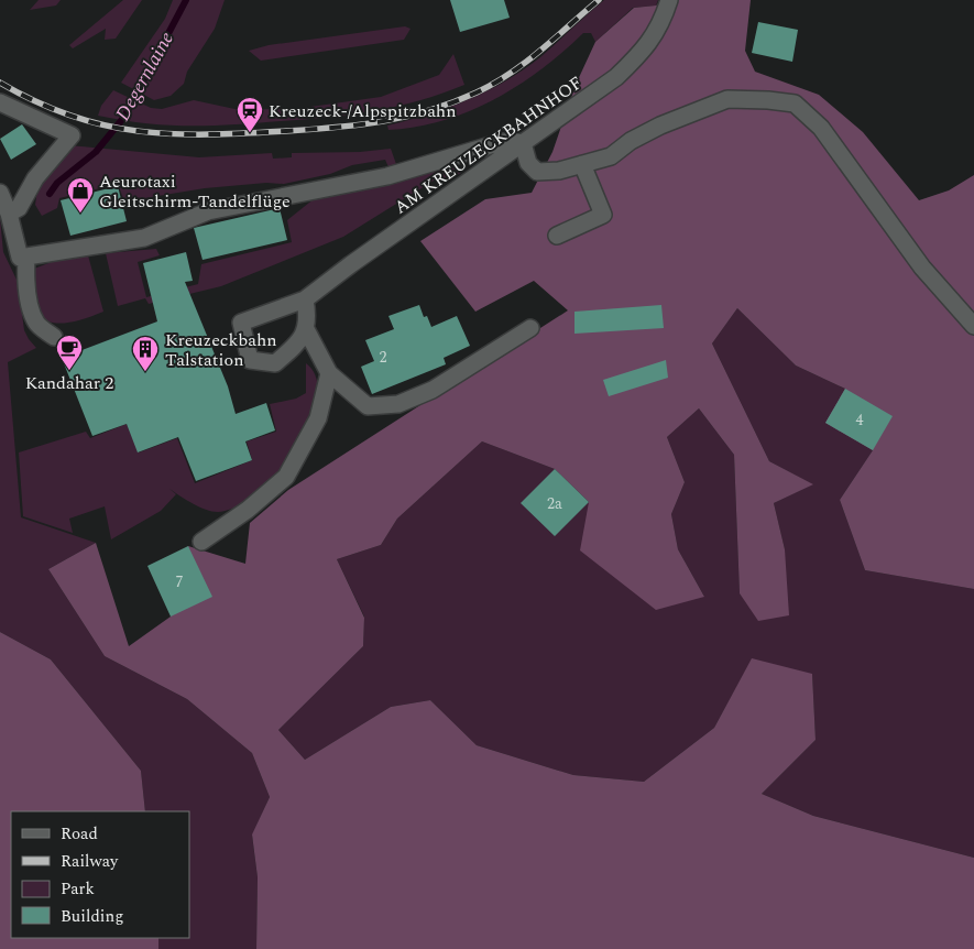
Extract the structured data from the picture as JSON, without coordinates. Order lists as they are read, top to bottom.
{
  "streets": {
    "street": ["AM KREUZECKBAHNHOF"]
  },
  "water": ["Degernlaine"],
  "places": {
    "station": ["Kreuzeck-/Alpspitzbahn"],
    "shop": ["Aeurotaxi Gleitschirm-Tandelflüge"],
    "cafe": ["Kandahar 2"],
    "building": ["Kreuzeckbahn Talstation"]
  },
  "house_numbers": [
    "2",
    "4",
    "2a",
    "7"
  ],
  "legend": [
    "Road",
    "Railway",
    "Park",
    "Building"
  ]
}
